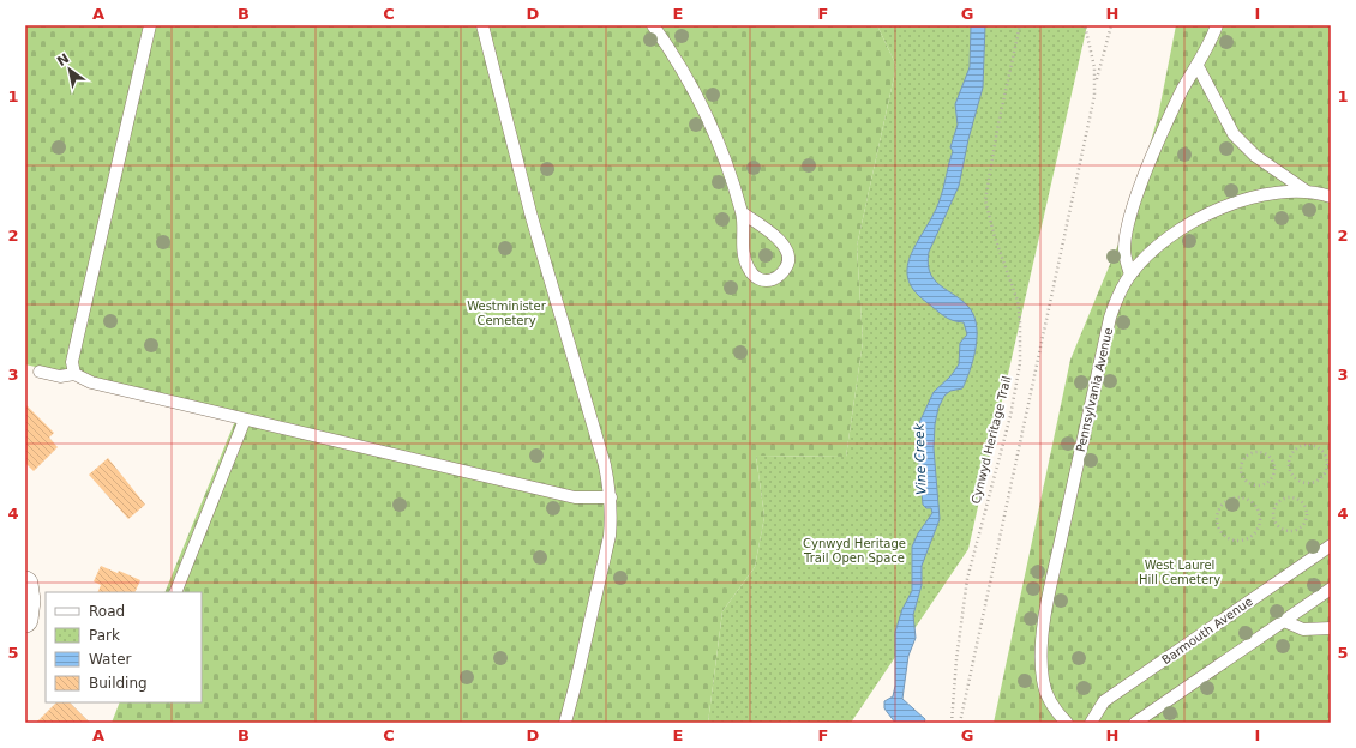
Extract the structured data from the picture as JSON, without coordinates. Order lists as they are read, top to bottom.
{
  "streets": {
    "lane": ["Pennsylvania Avenue", "Barmouth Avenue"],
    "path": ["Cynwyd Heritage Trail"]
  },
  "water": ["Vine Creek"],
  "parks": ["Westminister Cemetery", "Cynwyd Heritage Trail Open Space", "West Laurel Hill Cemetery"],
  "legend": [
    "Road",
    "Park",
    "Water",
    "Building"
  ],
  "north": "top left",
  "grid": {
    "columns": [
      "A",
      "B",
      "C",
      "D",
      "E",
      "F",
      "G",
      "H",
      "I"
    ],
    "rows": [
      "1",
      "2",
      "3",
      "4",
      "5"
    ]
  }
}
